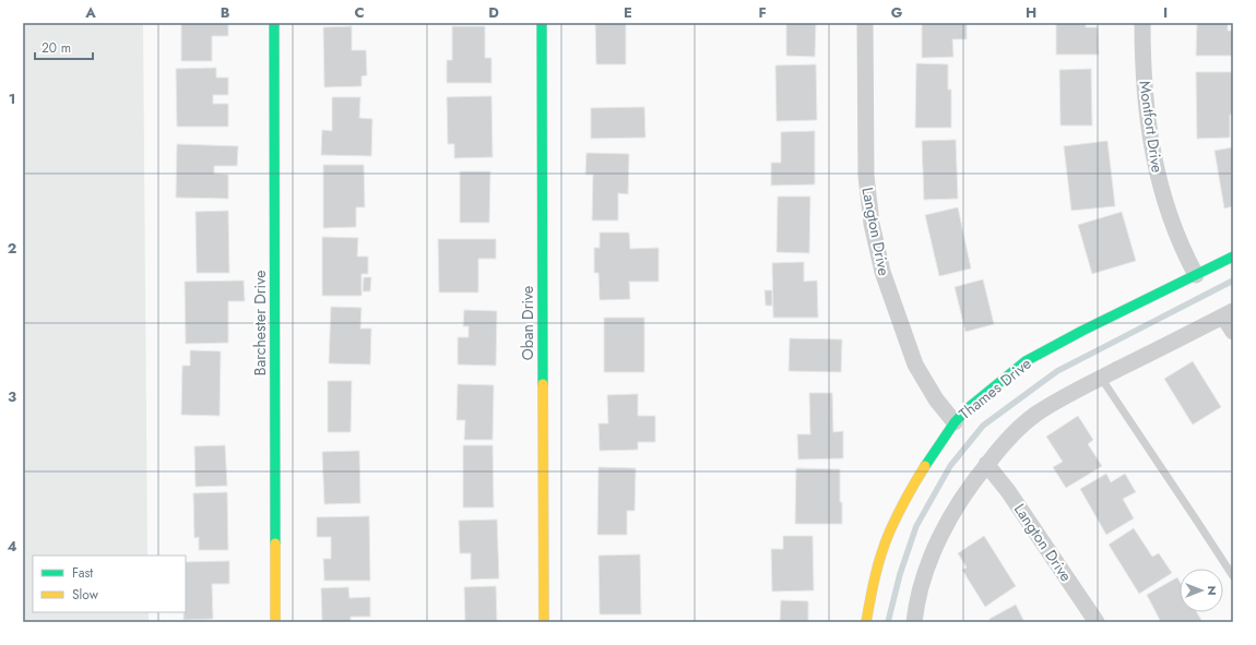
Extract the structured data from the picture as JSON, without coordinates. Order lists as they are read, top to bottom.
{
  "streets": {
    "street": [
      "Montfort Drive",
      "Langton Drive",
      "Barchester Drive",
      "Oban Drive",
      "Thames Drive"
    ]
  },
  "crossings": [
    ["Montfort Drive", "Thames Drive"],
    ["Langton Drive", "Thames Drive"]
  ],
  "legend": ["Fast", "Slow"],
  "scale_bar": "20 m",
  "north": "right",
  "grid": {
    "columns": [
      "A",
      "B",
      "C",
      "D",
      "E",
      "F",
      "G",
      "H",
      "I"
    ],
    "rows": [
      "1",
      "2",
      "3",
      "4"
    ]
  }
}
